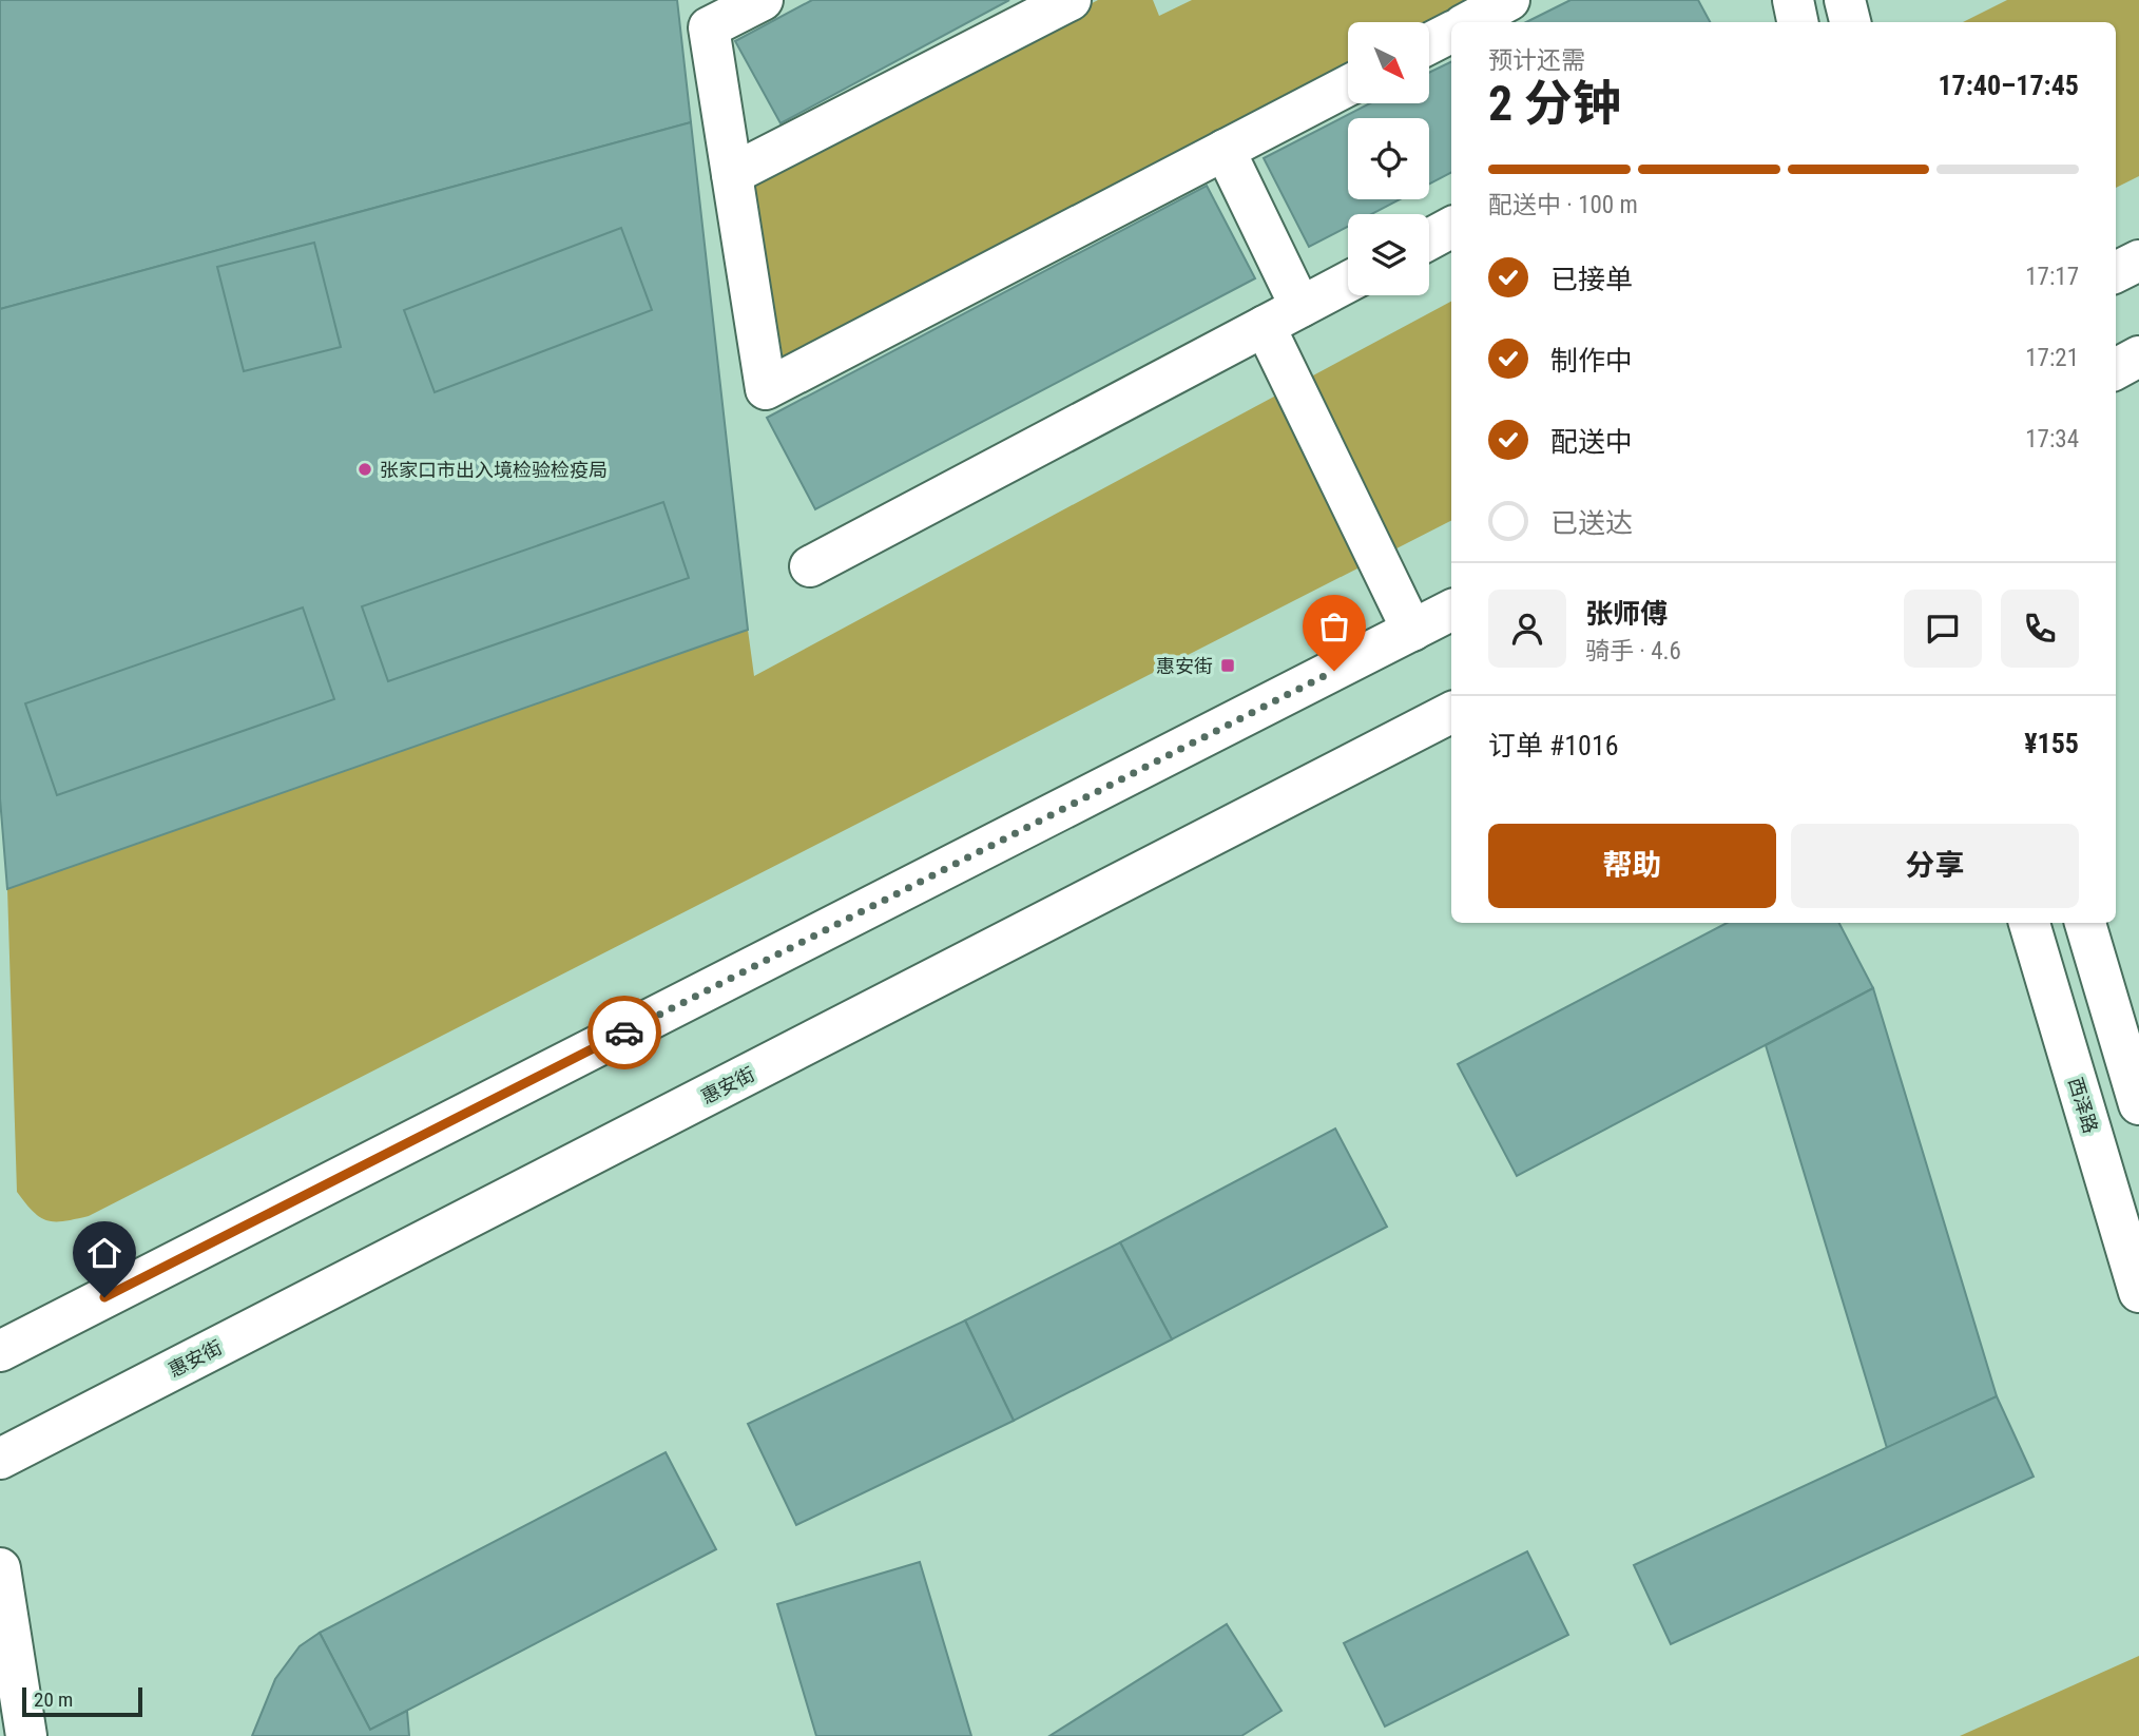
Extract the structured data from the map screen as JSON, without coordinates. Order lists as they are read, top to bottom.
{
  "streets": {
    "main road": ["惠安街", "西泽路"]
  },
  "places": {
    "other": ["张家口市出入境检验检疫局"],
    "transit": ["惠安街"]
  },
  "scale_bar": "20 m",
  "north": "bottom right",
  "page": {
    "heading": ["2 分钟", "预计还需", "17:40–17:45"],
    "panel": [
      "张师傅",
      "骑手 · 4.6",
      "订单 #1016",
      "¥155"
    ],
    "bar": "配送中 · 100 m",
    "list": [
      ["已接单", "17:17"],
      ["制作中", "17:21"],
      ["配送中", "17:34"],
      "已送达"
    ],
    "buttons": ["帮助", "分享"],
    "scale": "20 m"
  }
}
